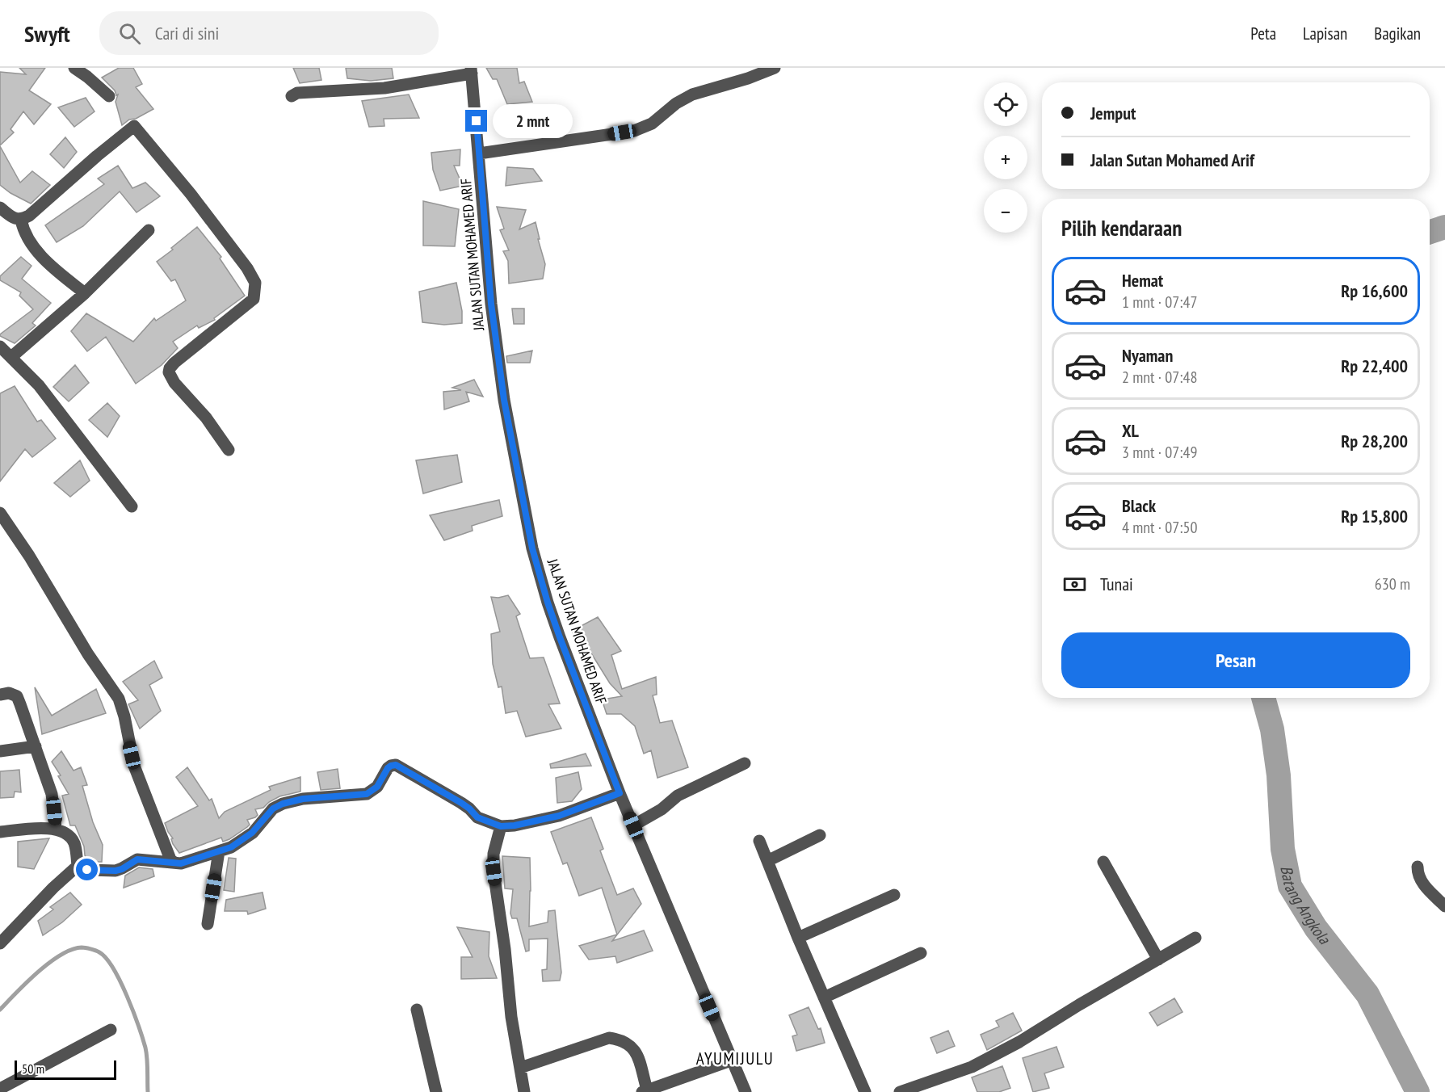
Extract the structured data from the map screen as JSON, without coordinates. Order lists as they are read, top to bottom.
{
  "streets": {
    "street": ["JALAN SUTAN MOHAMED ARIF"]
  },
  "districts": ["AYUMIJULU"],
  "water": ["Batang Angkola"],
  "scale_bar": "50 m",
  "page": {
    "header": "Swyft",
    "search": "Cari di sini",
    "nav": ["Peta", "Lapisan", "Bagikan"],
    "map_buttons": ["+", "−"],
    "banner": ["Jemput", "Jalan Sutan Mohamed Arif"],
    "bubble": "2 mnt",
    "heading": "Pilih kendaraan",
    "list": [
      {
        "name": "Hemat",
        "note": "1 mnt · 07:47",
        "value": "Rp 16,600"
      },
      {
        "name": "Nyaman",
        "note": "2 mnt · 07:48",
        "value": "Rp 22,400"
      },
      {
        "name": "XL",
        "note": "3 mnt · 07:49",
        "value": "Rp 28,200"
      },
      {
        "name": "Black",
        "note": "4 mnt · 07:50",
        "value": "Rp 15,800"
      }
    ],
    "pay": ["Tunai", "630 m"],
    "buttons": "Pesan",
    "scale": "50 m"
  }
}
